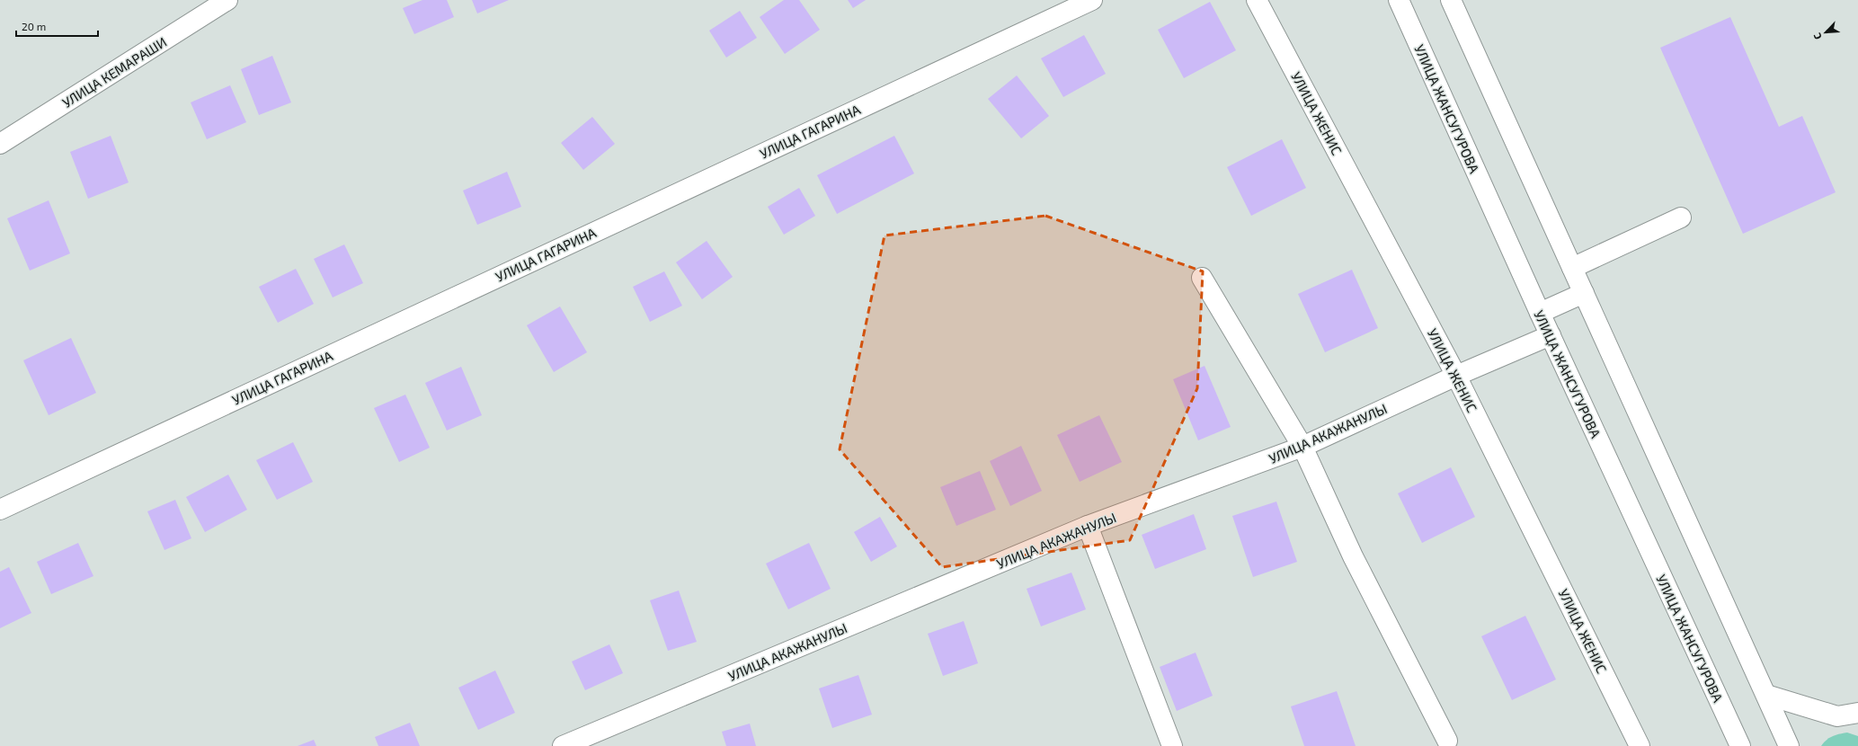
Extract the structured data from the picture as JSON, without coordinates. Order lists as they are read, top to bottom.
{
  "streets": {
    "street": [
      "УЛИЦА КЕМАРАШИ",
      "УЛИЦА ЖАНСУГУРОВА",
      "УЛИЦА ЖЕНИС",
      "УЛИЦА ГАГАРИНА",
      "УЛИЦА АКАЖАНУЛЫ"
    ]
  },
  "crossings": [
    ["УЛИЦА ЖАНСУГУРОВА", "УЛИЦА АКАЖАНУЛЫ"],
    ["УЛИЦА ЖЕНИС", "УЛИЦА АКАЖАНУЛЫ"]
  ],
  "scale_bar": "20 m",
  "north": "bottom left"
}
